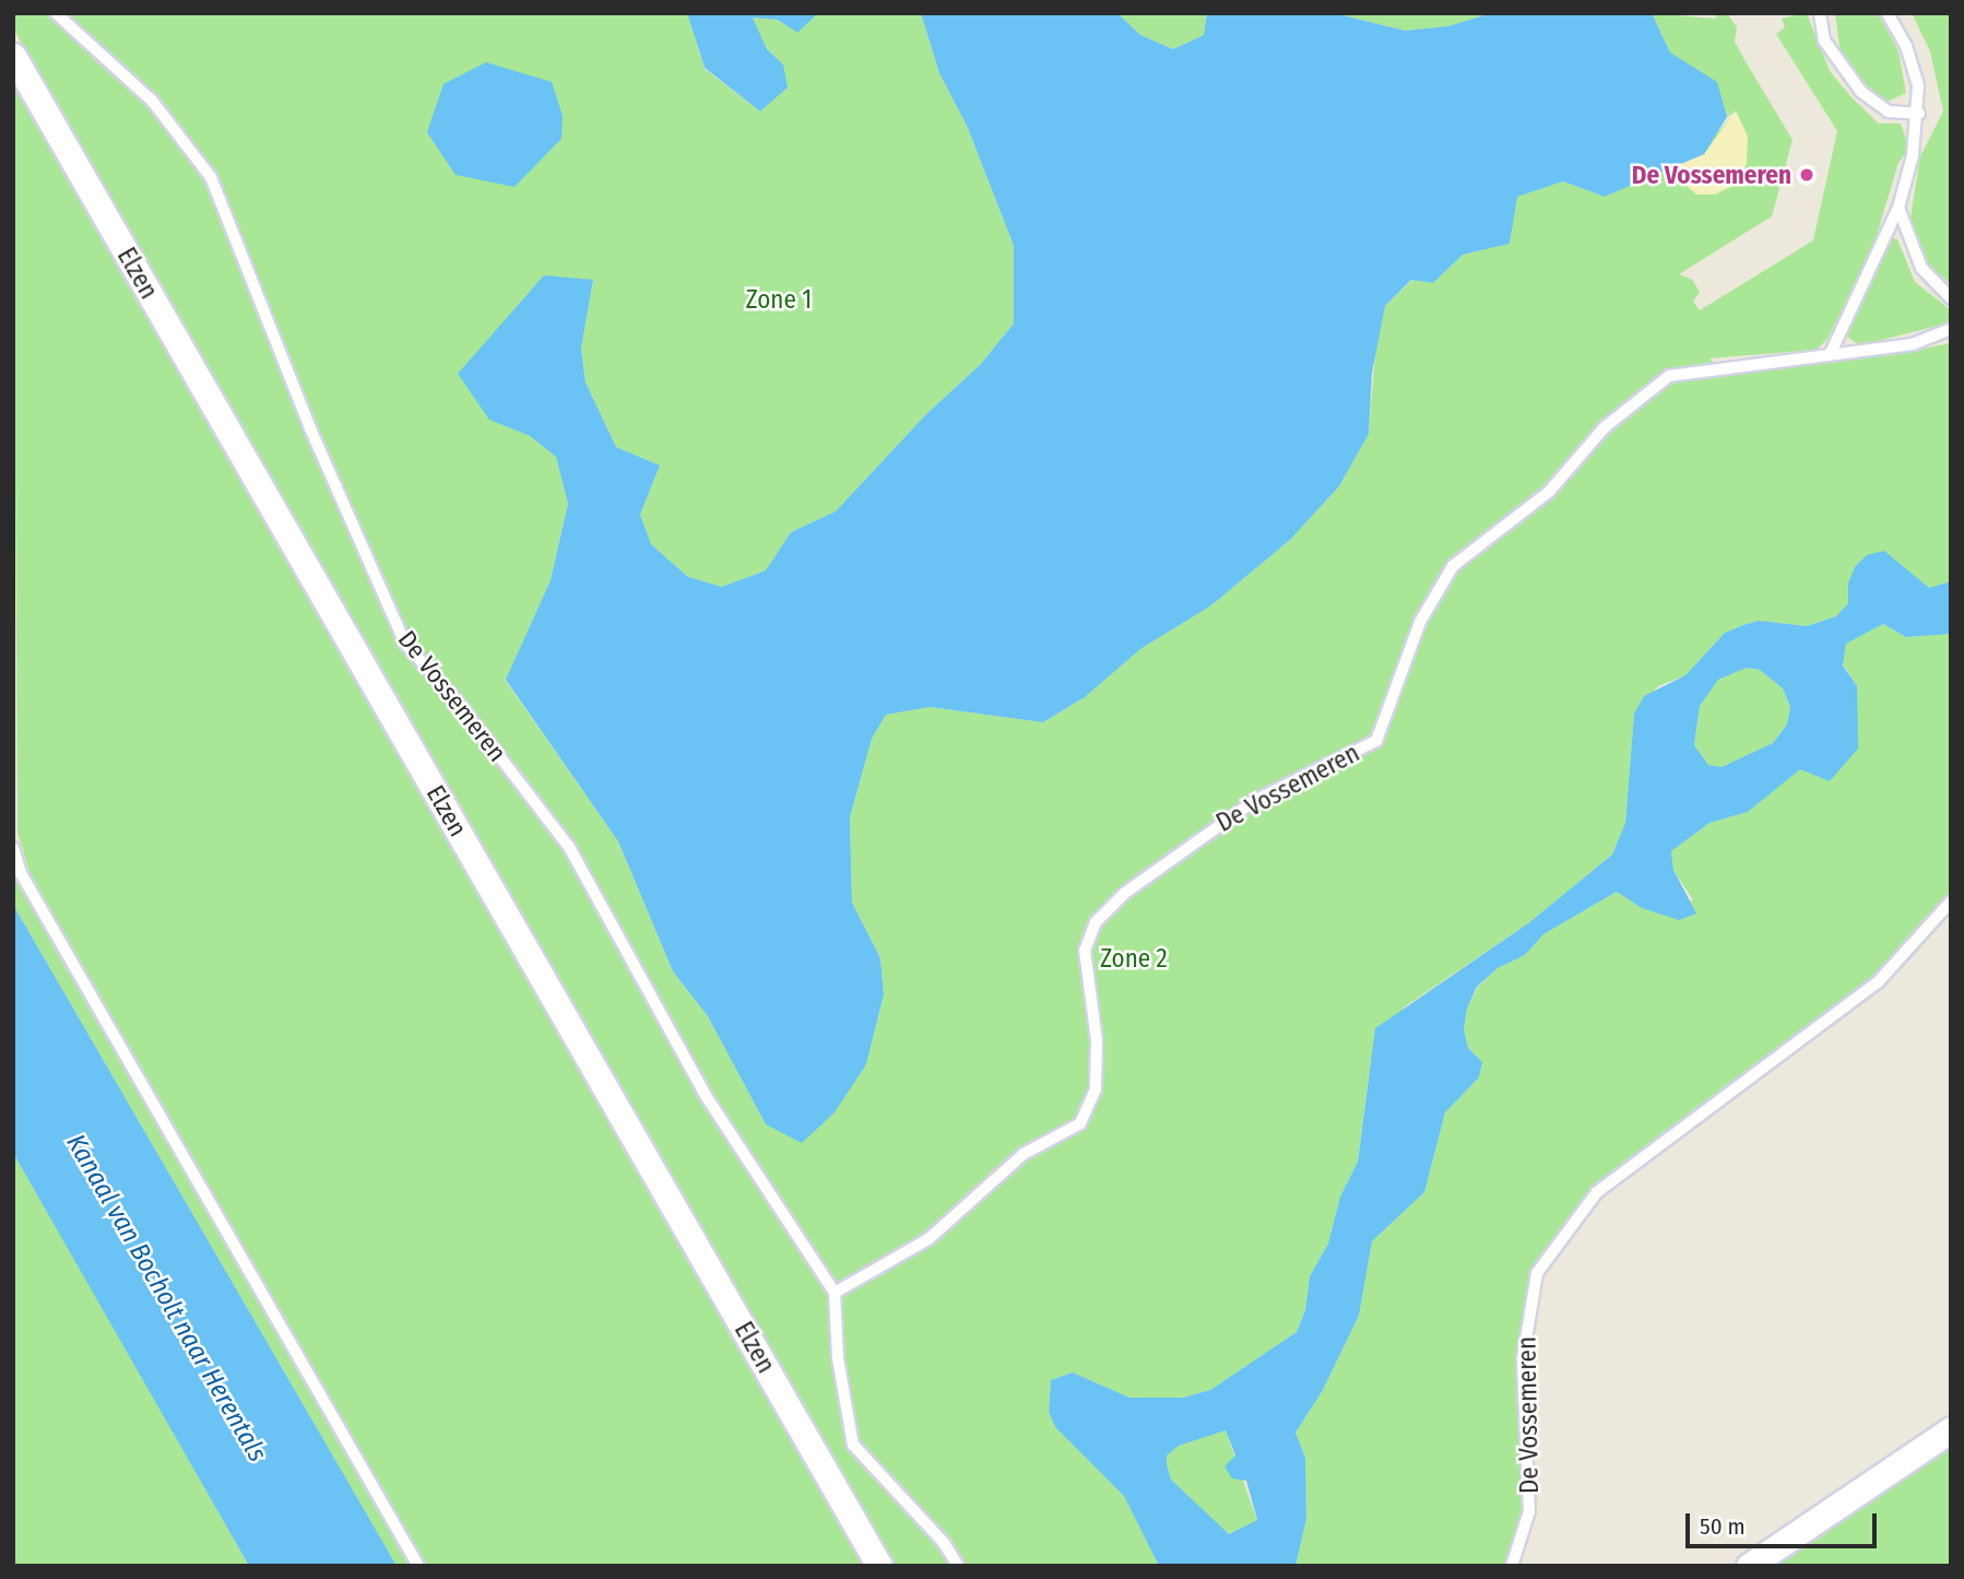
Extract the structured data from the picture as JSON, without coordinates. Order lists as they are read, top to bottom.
{
  "streets": {
    "street": ["Elzen"],
    "lane": ["De Vossemeren"]
  },
  "water": ["Kanaal van Bocholt naar Herentals"],
  "parks": ["Zone 1", "Zone 2"],
  "places": ["De Vossemeren"],
  "scale_bar": "50 m"
}
